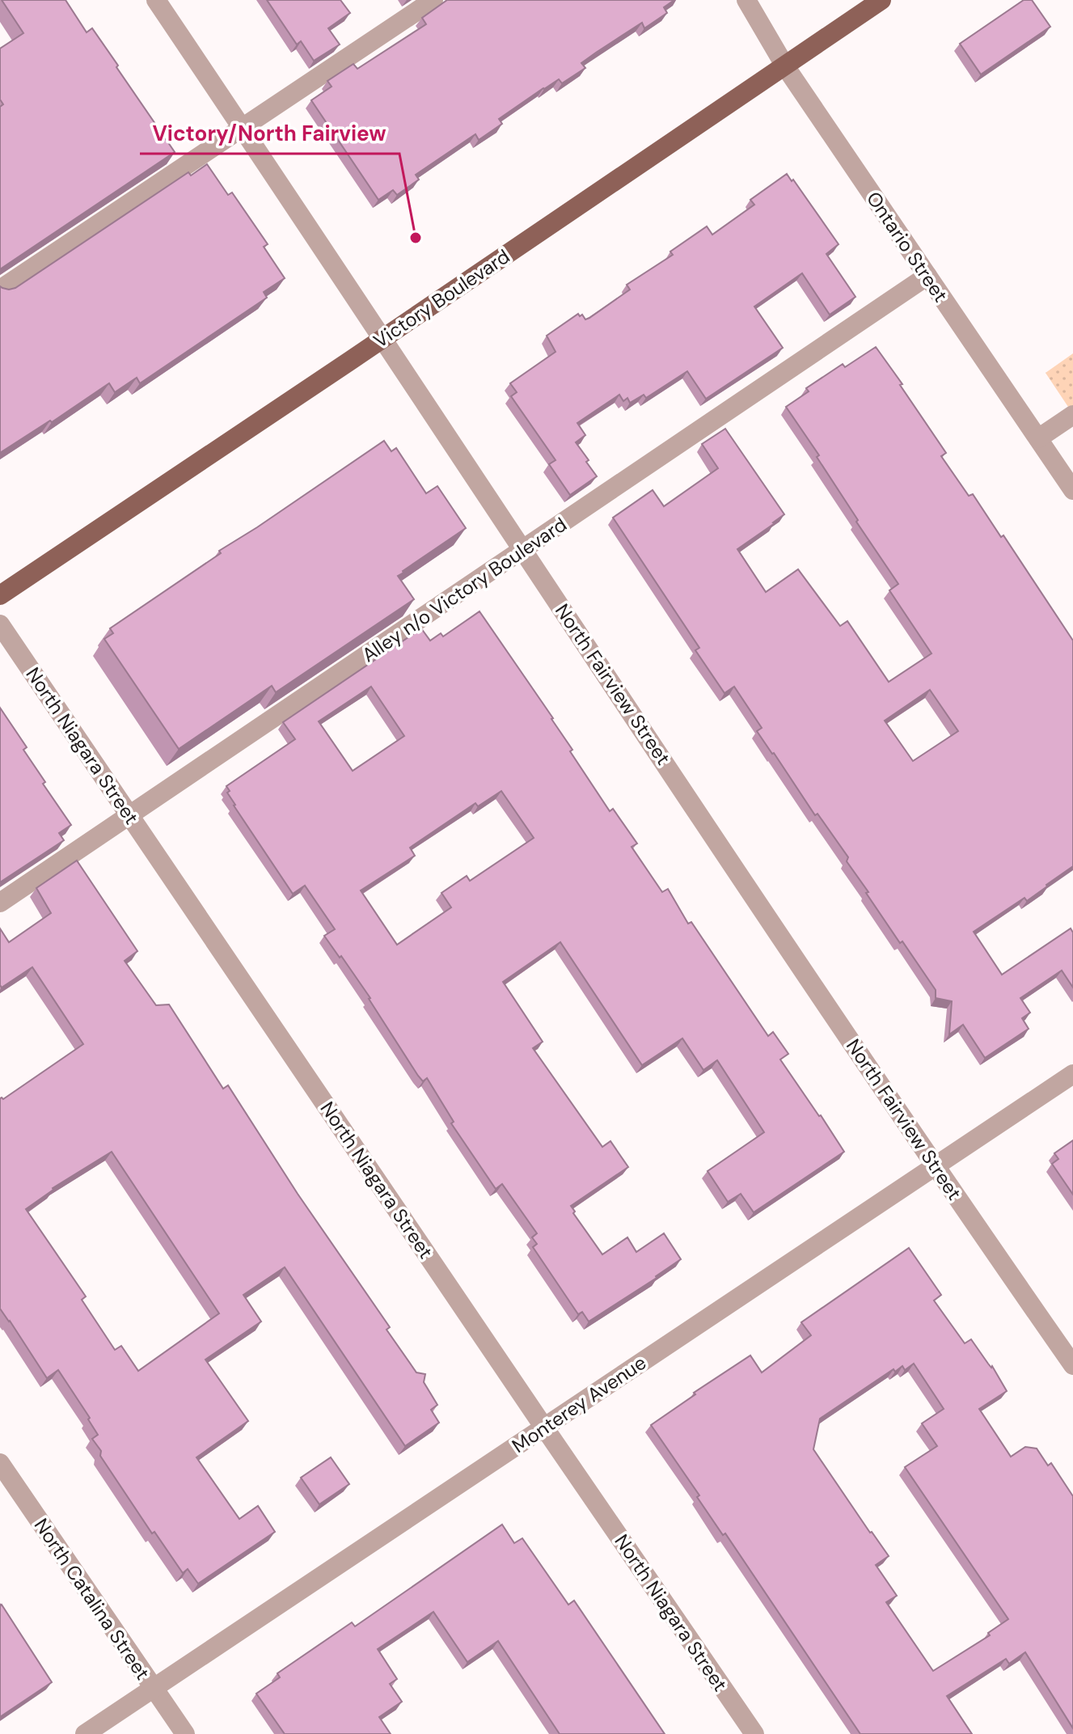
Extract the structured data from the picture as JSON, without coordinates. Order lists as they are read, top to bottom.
{
  "streets": {
    "main road": ["Victory Boulevard"],
    "street": [
      "Ontario Street",
      "Alley n/o Victory Boulevard",
      "North Fairview Street",
      "North Niagara Street",
      "Monterey Avenue",
      "North Catalina Street"
    ]
  },
  "crossings": [
    ["Ontario Street", "Victory Boulevard"],
    ["Ontario Street", "Alley n/o Victory Boulevard"],
    ["Victory Boulevard", "North Fairview Street"],
    ["Alley n/o Victory Boulevard", "North Fairview Street"],
    ["Alley n/o Victory Boulevard", "North Niagara Street"],
    ["North Fairview Street", "Monterey Avenue"],
    ["North Niagara Street", "Monterey Avenue"],
    ["Monterey Avenue", "North Catalina Street"]
  ],
  "places": ["Victory/North Fairview"]
}
